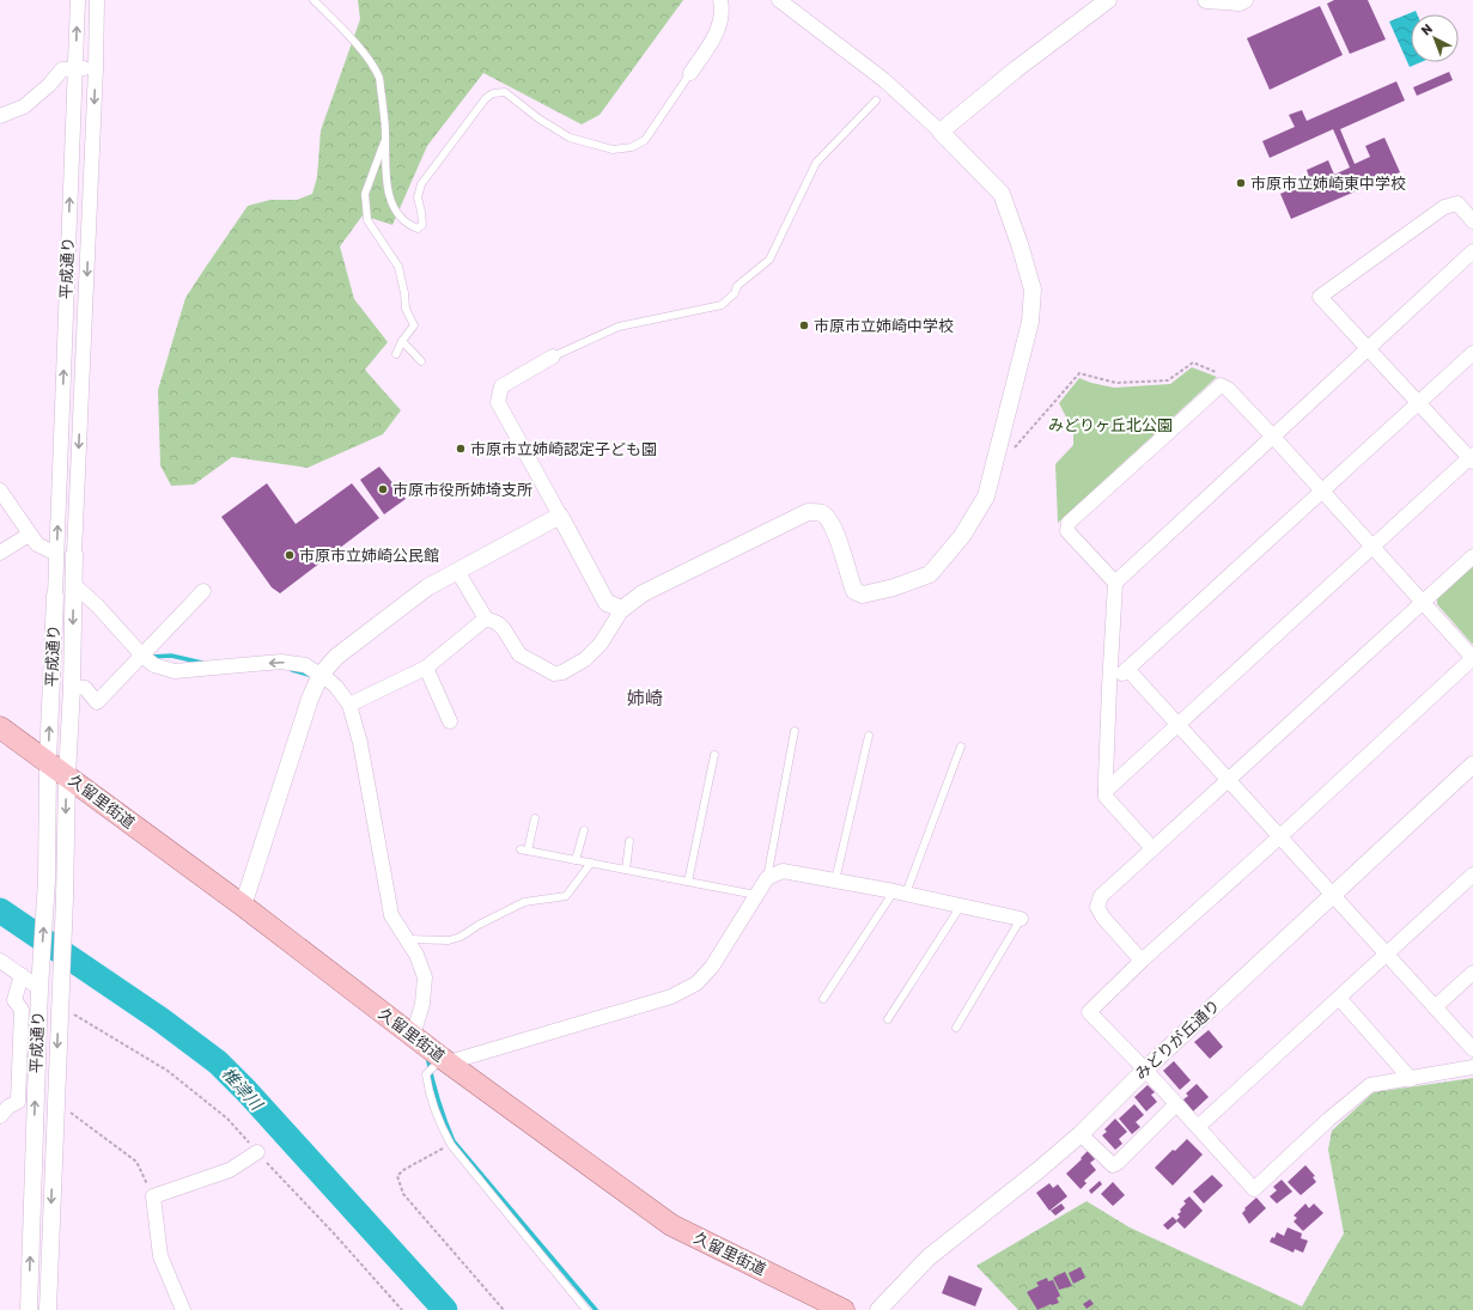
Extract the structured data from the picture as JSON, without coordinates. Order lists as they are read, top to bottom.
{
  "streets": {
    "main road": ["久留里街道"],
    "street": ["平成通り", "みどりが丘通り"]
  },
  "crossings": [
    ["平成通り", "久留里街道"]
  ],
  "districts": ["姉崎"],
  "water": ["椎津川"],
  "parks": ["みどりヶ丘北公園"],
  "places": [
    "市原市立姉崎東中学校",
    "市原市立姉崎中学校",
    "市原市立姉崎認定子ども園",
    "市原市役所姉埼支所",
    "市原市立姉崎公民館"
  ],
  "north": "top left"
}
